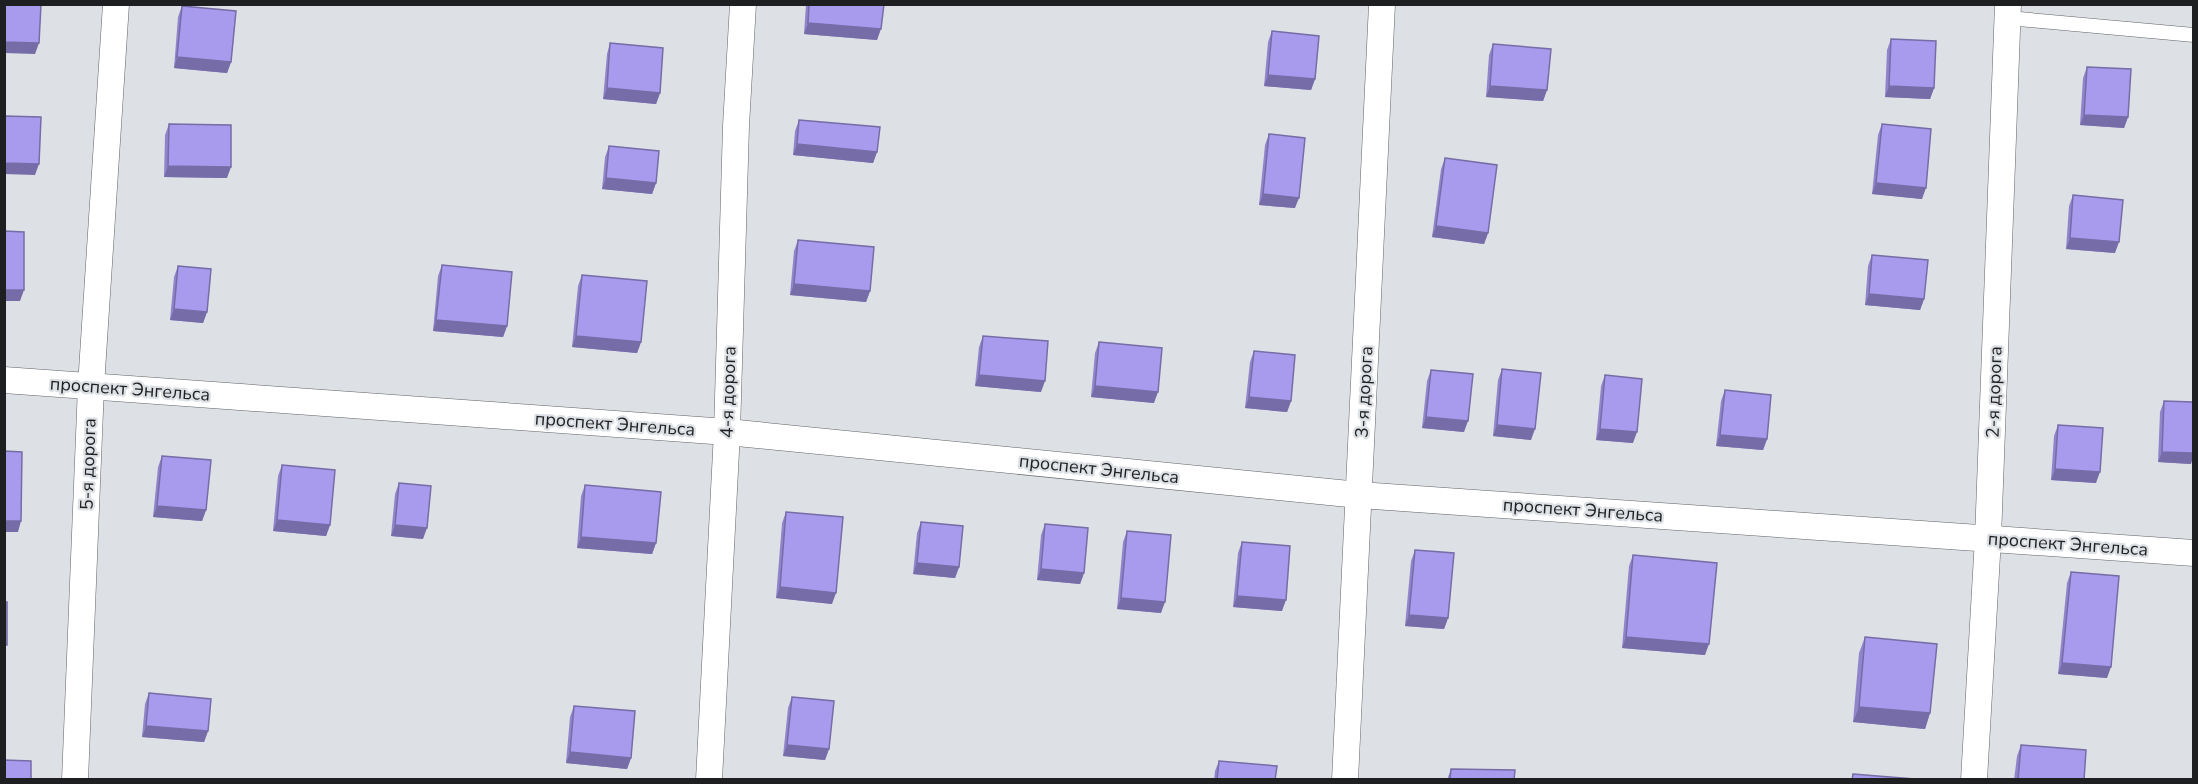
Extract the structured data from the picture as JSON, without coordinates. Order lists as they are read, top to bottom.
{
  "streets": {
    "street": [
      "проспект Энгельса",
      "4-я дорога",
      "3-я дорога",
      "2-я дорога",
      "5-я дорога"
    ]
  },
  "crossings": [
    ["проспект Энгельса", "4-я дорога"],
    ["проспект Энгельса", "3-я дорога"],
    ["проспект Энгельса", "2-я дорога"],
    ["проспект Энгельса", "5-я дорога"]
  ]
}
